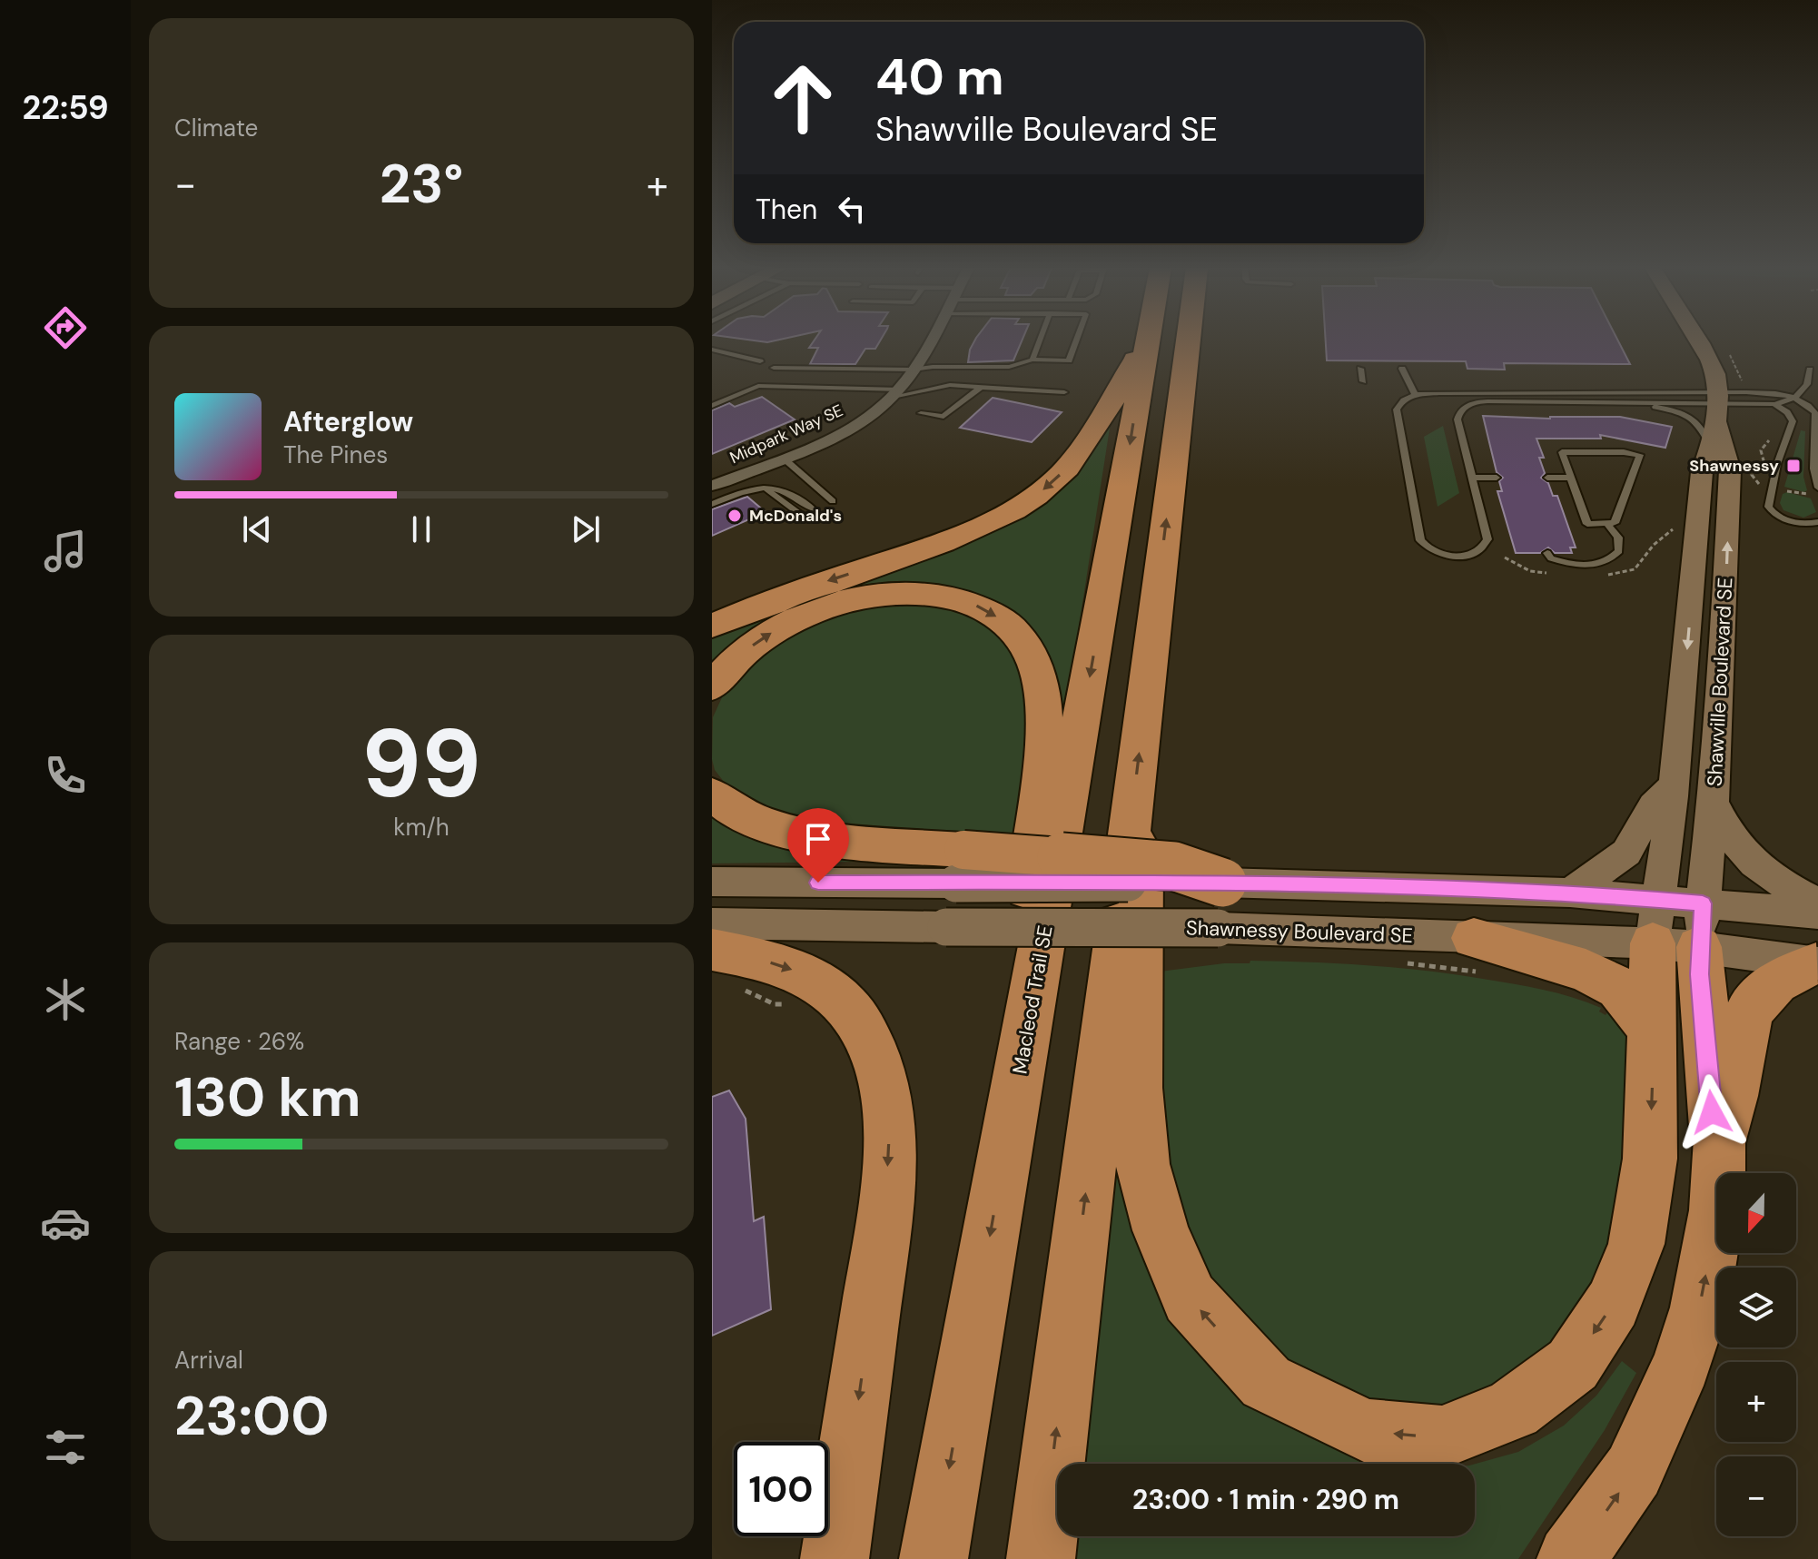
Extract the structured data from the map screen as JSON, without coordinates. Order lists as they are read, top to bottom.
{
  "streets": {
    "highway": ["Macleod Trail SE"],
    "street": ["Midpark Way SE", "Shawville Boulevard SE", "Shawnessy Boulevard SE"]
  },
  "crossings": [
    ["Shawville Boulevard SE", "Shawnessy Boulevard SE"]
  ],
  "places": {
    "transit": ["Shawnessy"],
    "other": ["McDonald's"]
  },
  "north": "bottom",
  "page": {
    "tabs": "22:59",
    "tile": [
      "Climate",
      ["99", "km/h"],
      ["Range · 26%", "130 km"],
      ["Arrival", "23:00"]
    ],
    "turn": ["40 m", "Shawville Boulevard SE"],
    "heat": ["−", "23°", "+"],
    "then": "Then",
    "song": ["Afterglow", "The Pines"],
    "map_buttons": ["+", "−"],
    "limit": "100",
    "trip": "23:00 · 1 min · 290 m"
  }
}
